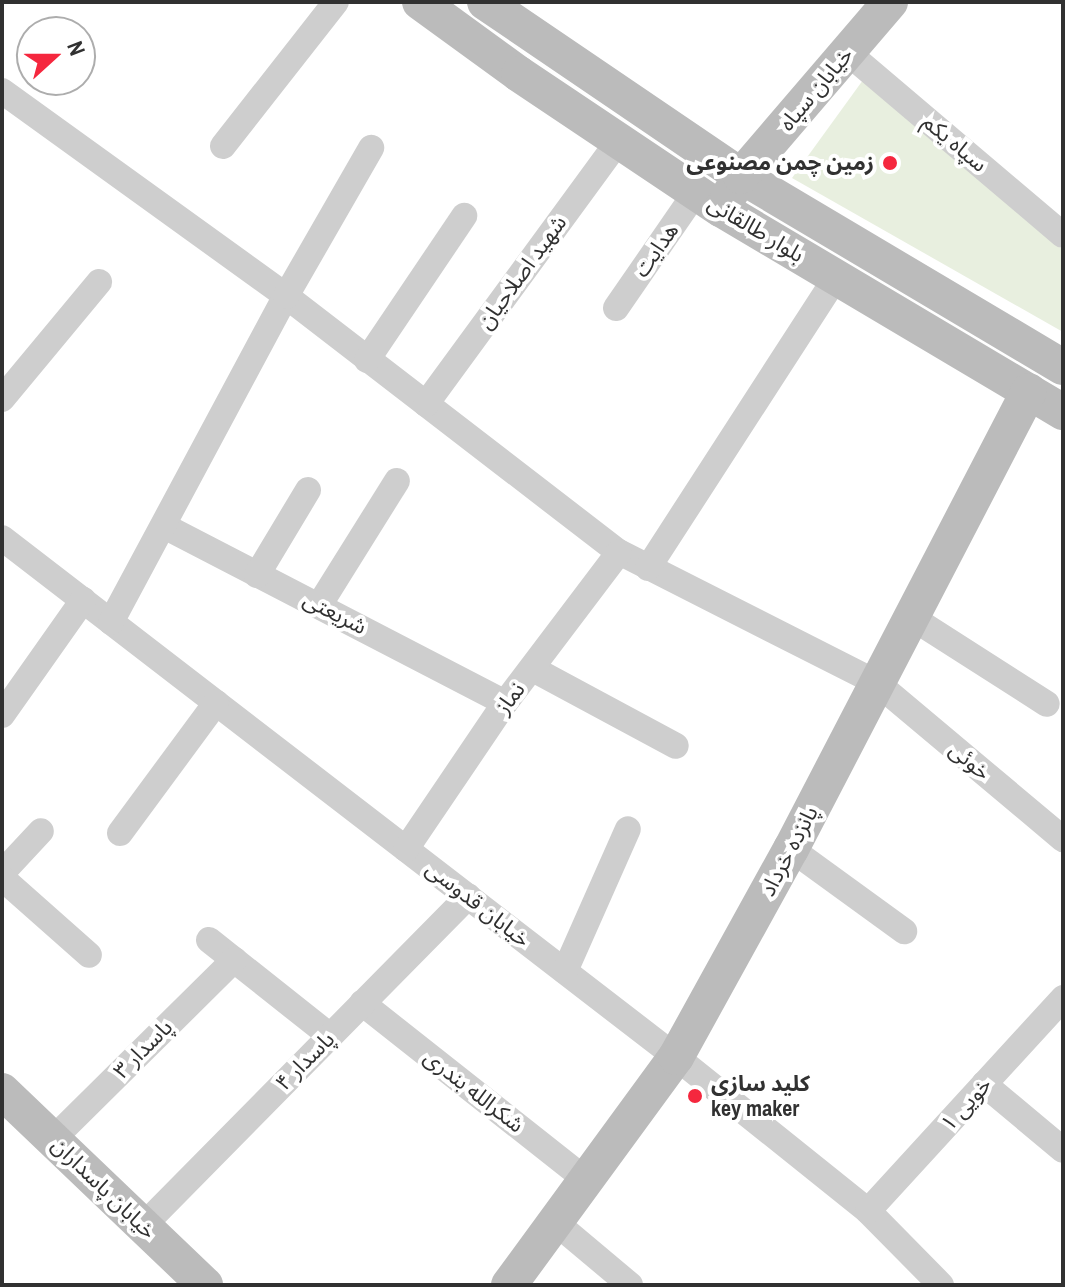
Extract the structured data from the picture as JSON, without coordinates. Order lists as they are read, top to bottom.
{
  "streets": {
    "main road": [
      "خیابان سپاه",
      "بلوار طالقانی",
      "پانزده خرداد",
      "خیابان پاسداران"
    ],
    "street": [
      "سپاه یکم",
      "هدایت",
      "شهید اصلاحیان",
      "شریعتی",
      "نماز",
      "خوئی",
      "خیابان قدوسی",
      "پاسدار ۳",
      "پاسدار ۴",
      "شکرالله بندری",
      "خویی ۱"
    ]
  },
  "crossings": [
    ["خیابان سپاه", "سپاه یکم"],
    ["خیابان سپاه", "بلوار طالقانی"],
    ["خیابان سپاه", "هدایت"],
    ["بلوار طالقانی", "هدایت"],
    ["بلوار طالقانی", "شهید اصلاحیان"],
    ["بلوار طالقانی", "پانزده خرداد"],
    ["شهید اصلاحیان", "خوئی"],
    ["شریعتی", "نماز"],
    ["نماز", "خوئی"],
    ["نماز", "خیابان قدوسی"],
    ["خوئی", "پانزده خرداد"],
    ["پانزده خرداد", "خیابان قدوسی"],
    ["پانزده خرداد", "شکرالله بندری"],
    ["خیابان قدوسی", "پاسدار ۴"],
    ["خیابان قدوسی", "خویی ۱"],
    ["پاسدار ۳", "خیابان پاسداران"],
    ["پاسدار ۴", "شکرالله بندری"],
    ["پاسدار ۴", "خیابان پاسداران"]
  ],
  "places": ["زمین چمن مصنوعی", "کلید سازی key maker"],
  "north": "right"
}
